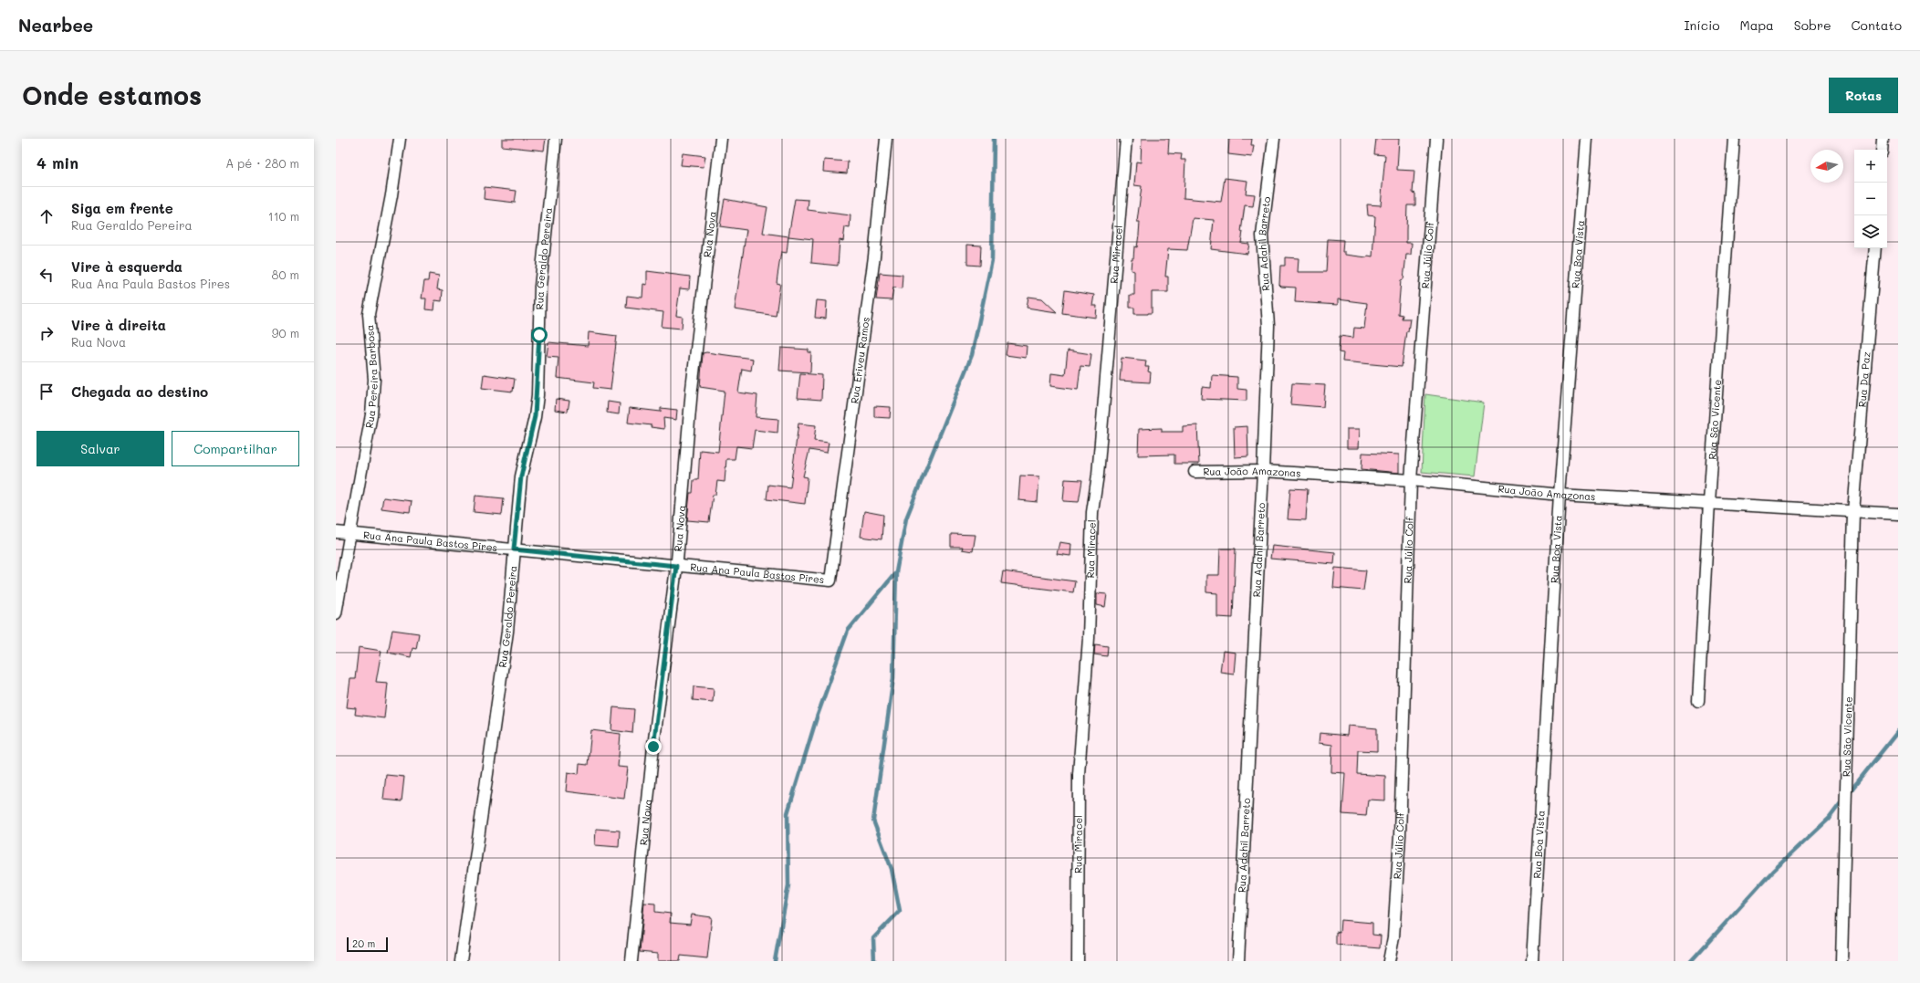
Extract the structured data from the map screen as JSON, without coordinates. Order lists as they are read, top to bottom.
{
  "streets": {
    "street": [
      "Rua Nova",
      "Rua Adahil Barreto",
      "Rua Miracel",
      "Rua Júlio Colf",
      "Rua Boa Vista",
      "Rua Geraldo Pereira",
      "Rua Eriveu Ramos",
      "Rua Pereira Barbosa",
      "Rua Da Paz",
      "Rua São Vicente",
      "Rua João Amazonas",
      "Rua Ana Paula Bastos Pires"
    ]
  },
  "crossings": [
    ["Rua Nova", "Rua Ana Paula Bastos Pires"],
    ["Rua Adahil Barreto", "Rua João Amazonas"],
    ["Rua Júlio Colf", "Rua João Amazonas"],
    ["Rua Boa Vista", "Rua João Amazonas"],
    ["Rua Geraldo Pereira", "Rua Ana Paula Bastos Pires"],
    ["Rua Eriveu Ramos", "Rua Ana Paula Bastos Pires"],
    ["Rua Pereira Barbosa", "Rua Ana Paula Bastos Pires"],
    ["Rua Da Paz", "Rua São Vicente"],
    ["Rua Da Paz", "Rua João Amazonas"],
    ["Rua São Vicente", "Rua João Amazonas"]
  ],
  "scale_bar": "20 m",
  "north": "left",
  "page": {
    "header": "Nearbee",
    "nav": [
      "Início",
      "Mapa",
      "Sobre",
      "Contato"
    ],
    "buttons": [
      "Rotas",
      ["Salvar", "Compartilhar"]
    ],
    "title": "Onde estamos",
    "heading": ["4 min", "A pé · 280 m"],
    "map_buttons": ["+", "−"],
    "list": [
      ["Siga em frente", "Rua Geraldo Pereira", "110 m"],
      ["Vire à esquerda", "Rua Ana Paula Bastos Pires", "80 m"],
      ["Vire à direita", "Rua Nova", "90 m"],
      "Chegada ao destino"
    ],
    "scale": "20 m"
  }
}
